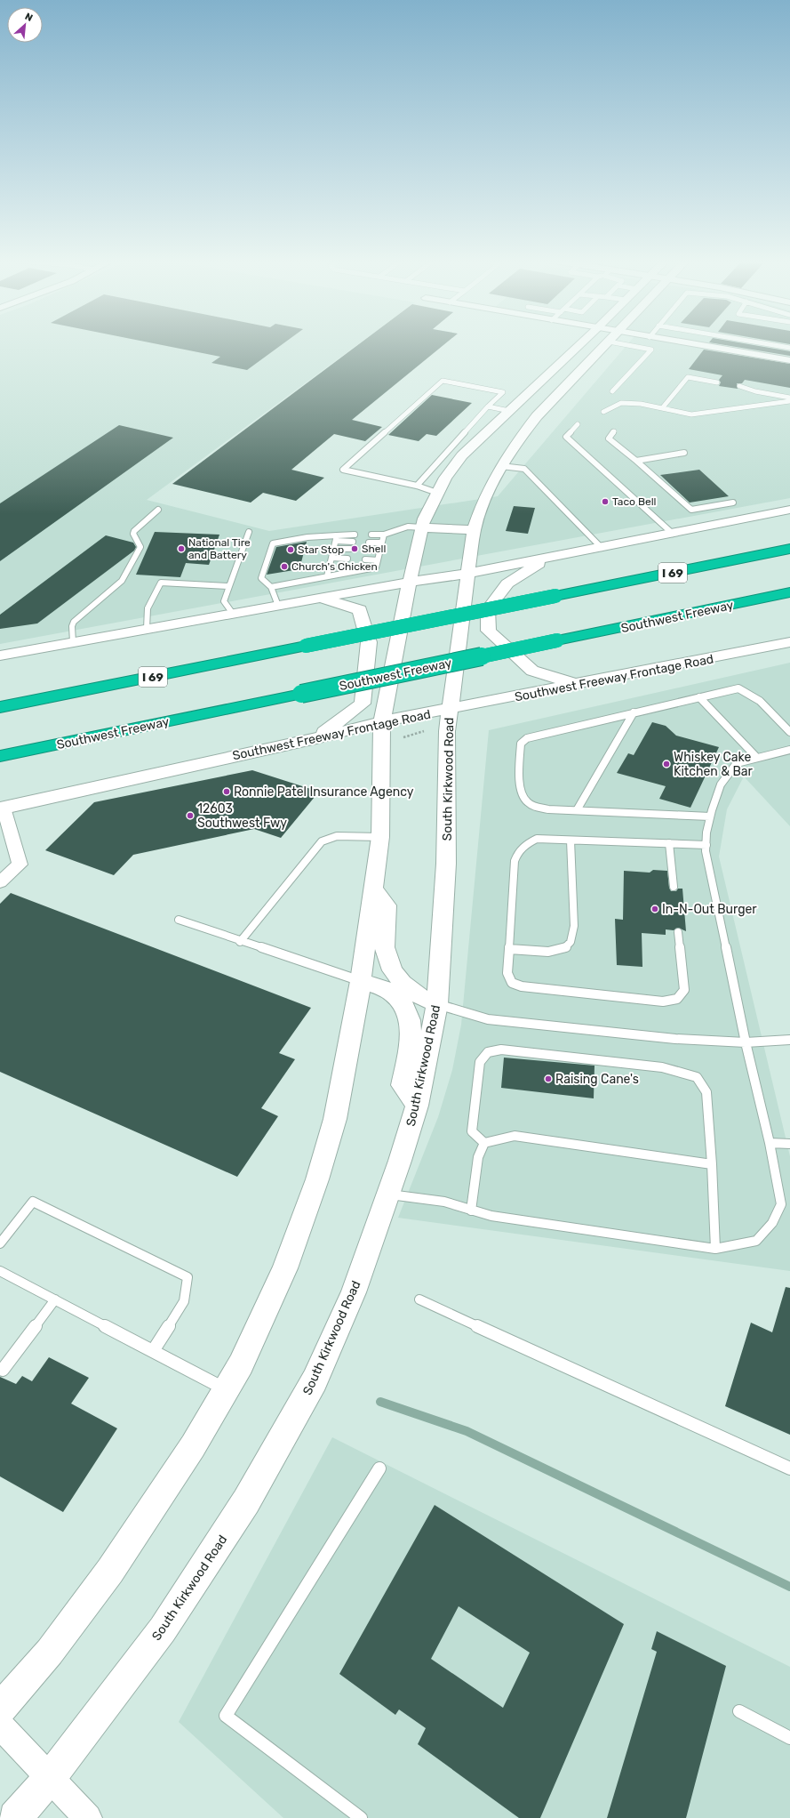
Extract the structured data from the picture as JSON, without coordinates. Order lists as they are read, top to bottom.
{
  "streets": {
    "highway": ["I 69", "Southwest Freeway"],
    "main road": ["Southwest Freeway Frontage Road", "South Kirkwood Road"]
  },
  "crossings": [
    ["Southwest Freeway Frontage Road", "South Kirkwood Road"]
  ],
  "places": [
    "Taco Bell",
    "National Tire and Battery",
    "Shell",
    "Star Stop",
    "Church's Chicken",
    "Whiskey Cake Kitchen & Bar",
    "Ronnie Patel Insurance Agency",
    "12603 Southwest Fwy",
    "In-N-Out Burger",
    "Raising Cane's"
  ],
  "north": "top right"
}
